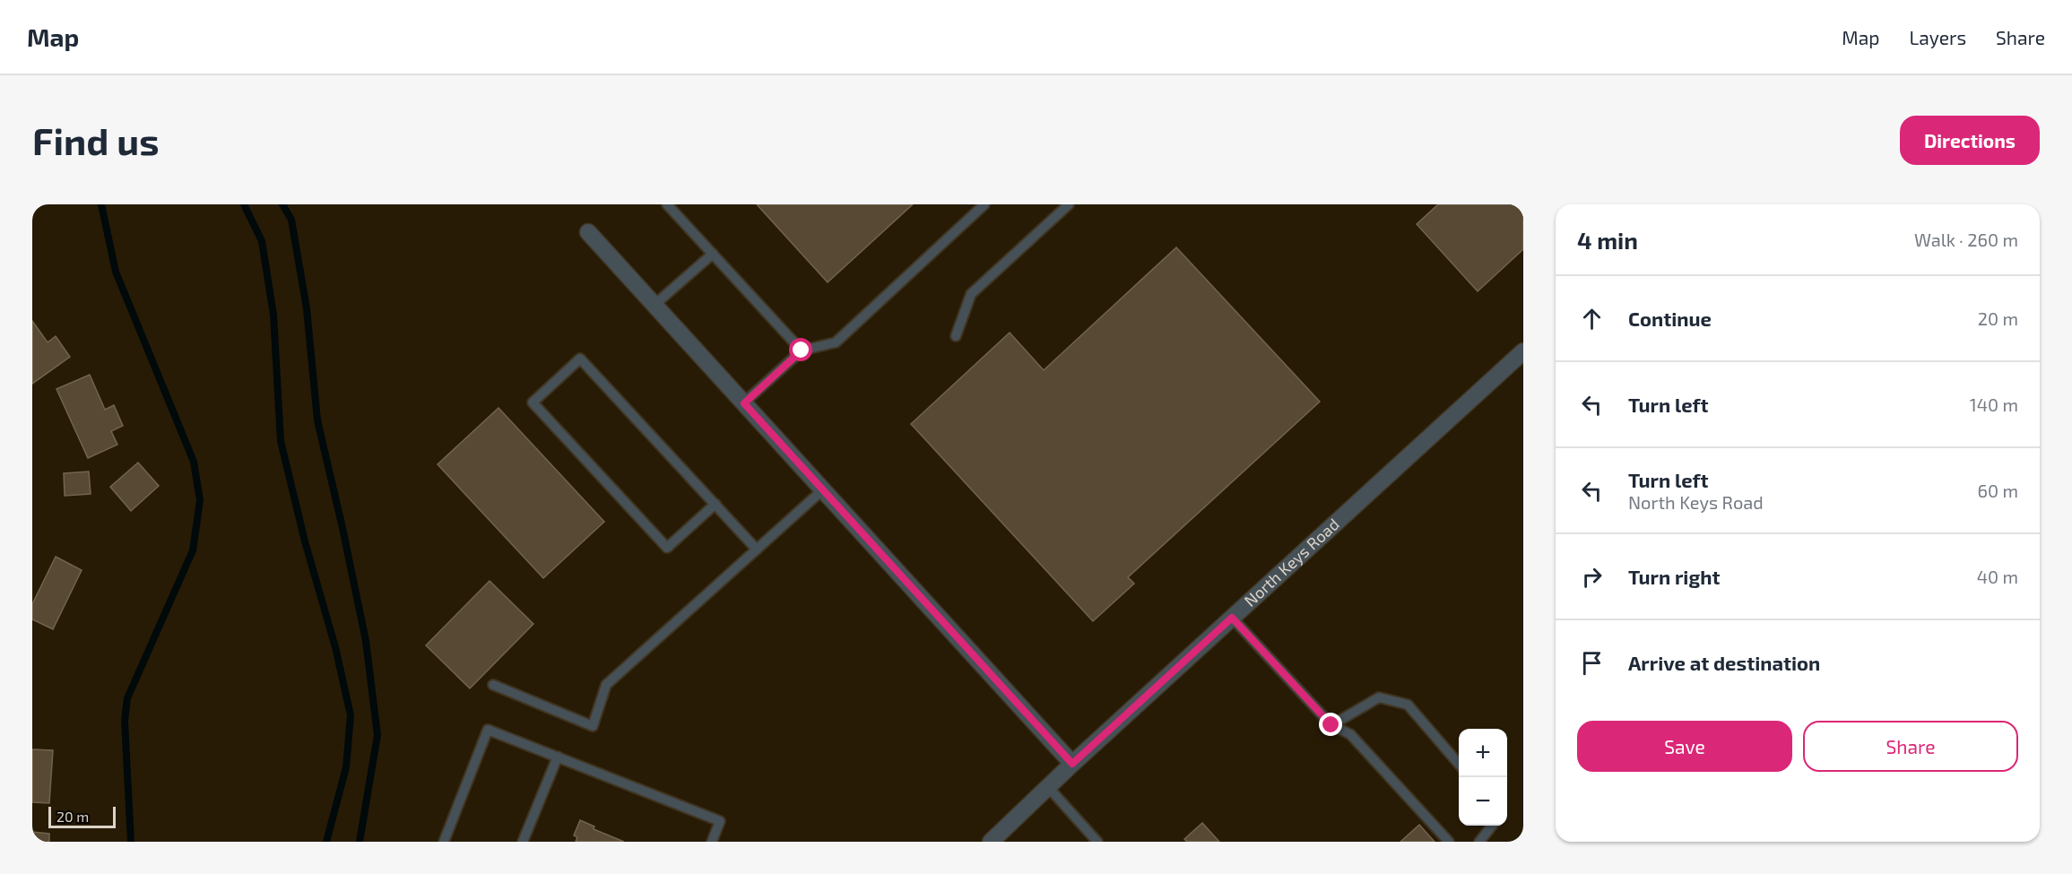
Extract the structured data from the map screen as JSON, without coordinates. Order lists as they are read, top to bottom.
{
  "streets": {
    "street": ["North Keys Road"]
  },
  "scale_bar": "20 m",
  "page": {
    "header": "Map",
    "nav": ["Map", "Layers", "Share"],
    "buttons": [
      "Directions",
      ["Save", "Share"]
    ],
    "title": "Find us",
    "heading": ["4 min", "Walk · 260 m"],
    "list": [
      ["Continue", "20 m"],
      ["Turn left", "140 m"],
      ["Turn left", "North Keys Road", "60 m"],
      ["Turn right", "40 m"],
      "Arrive at destination"
    ],
    "map_buttons": ["+", "−"],
    "scale": "20 m"
  }
}
